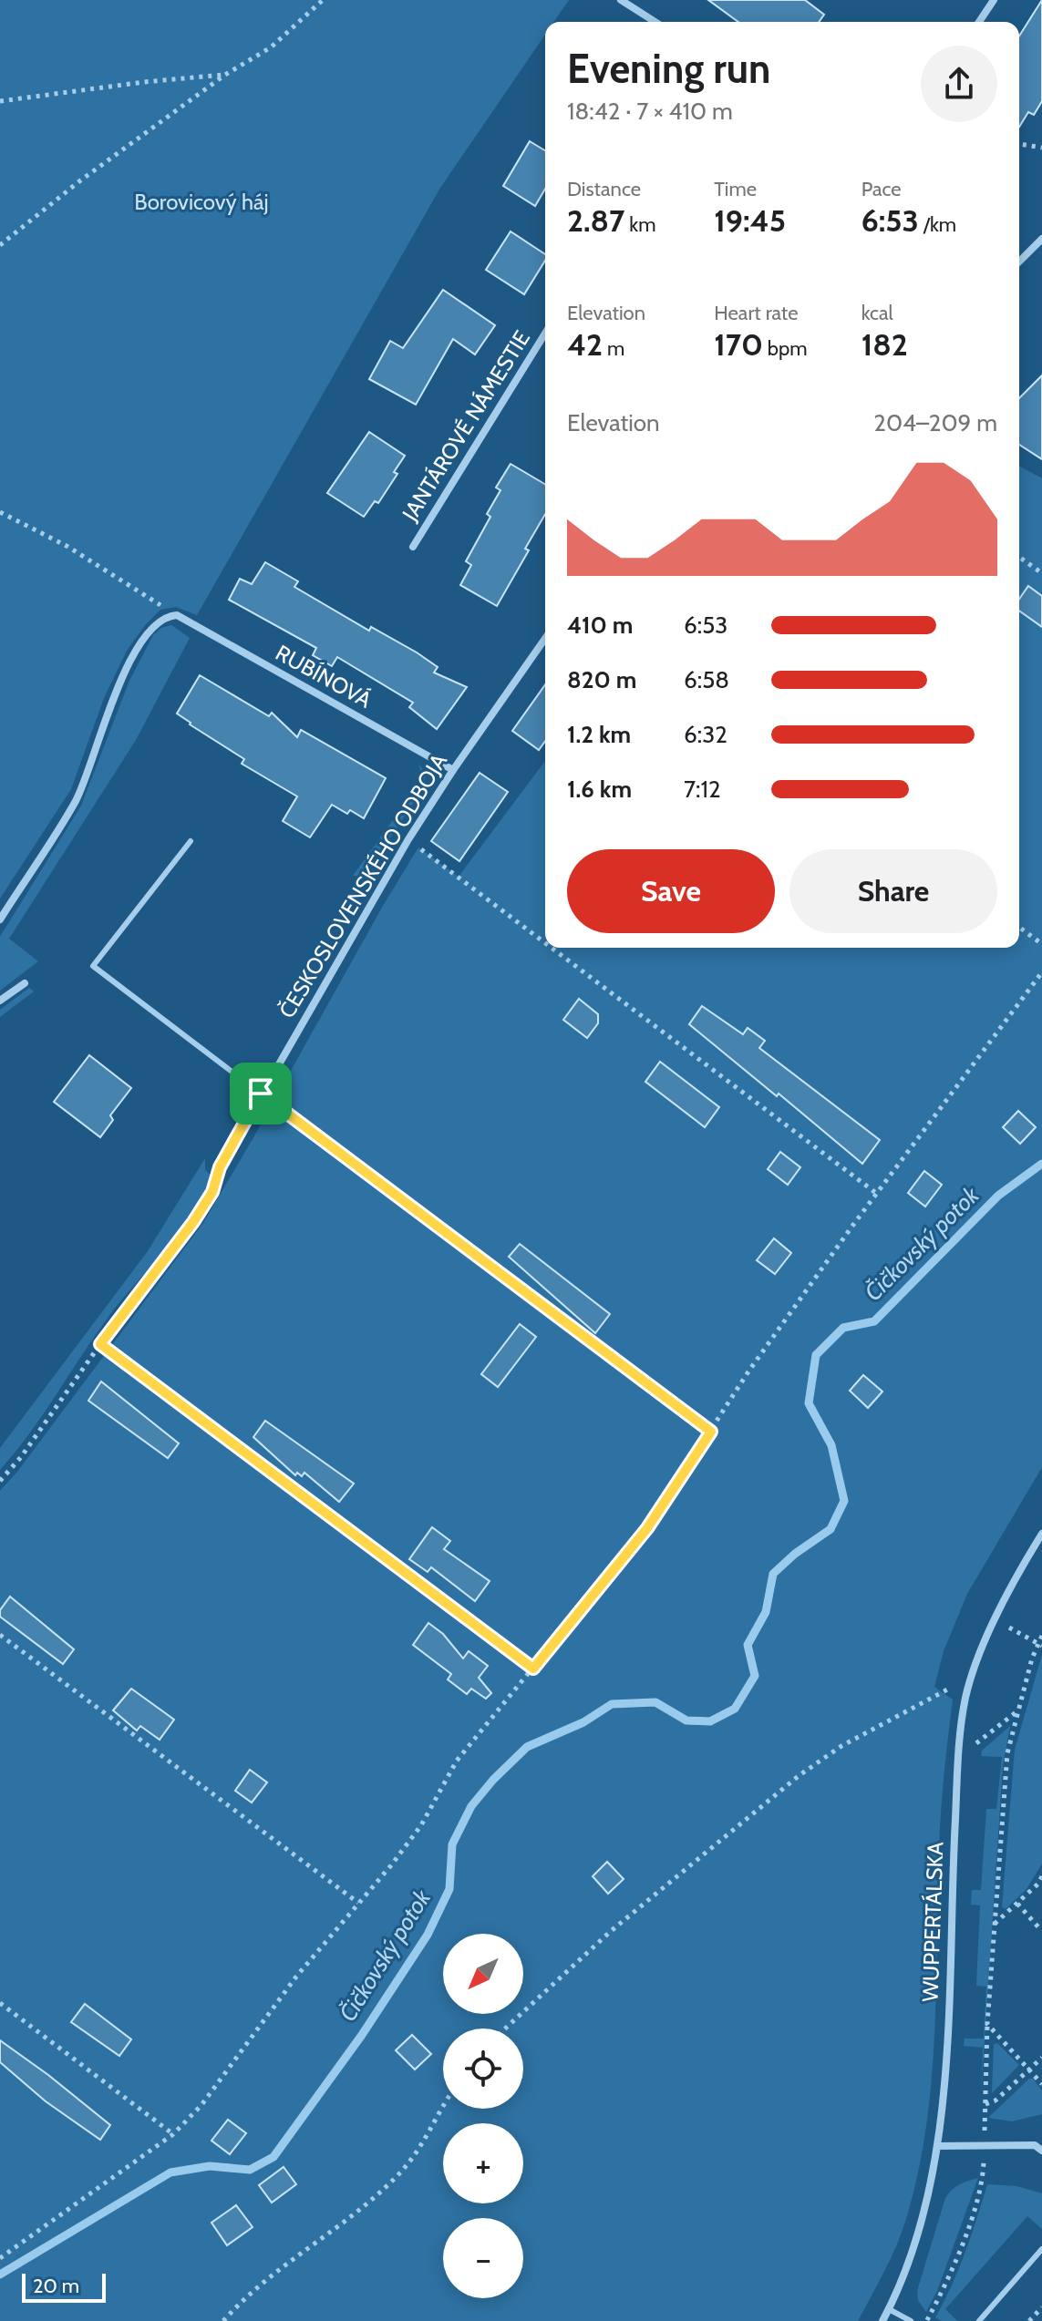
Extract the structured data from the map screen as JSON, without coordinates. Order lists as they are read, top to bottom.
{
  "streets": {
    "street": [
      "JANTÁROVÉ NÁMESTIE",
      "RUBÍNOVÁ",
      "ČESKOSLOVENSKÉHO ODBOJA",
      "WUPPERTÁLSKA"
    ]
  },
  "crossings": [
    ["RUBÍNOVÁ", "ČESKOSLOVENSKÉHO ODBOJA"]
  ],
  "water": ["Čičkovský potok"],
  "parks": ["Borovicový háj"],
  "scale_bar": "20 m",
  "north": "bottom left",
  "page": {
    "heading": ["Evening run", "18:42 · 7 × 410 m"],
    "stats": [
      ["Distance", "2.87 km"],
      ["Time", "19:45"],
      ["Pace", "6:53 /km"],
      ["Elevation", "42 m"],
      ["Heart rate", "170 bpm"],
      ["kcal", "182"]
    ],
    "chart": ["Elevation", "204–209 m"],
    "list": [
      {
        "name": "410 m",
        "note": "6:53"
      },
      {
        "name": "820 m",
        "note": "6:58"
      },
      {
        "name": "1.2 km",
        "note": "6:32"
      },
      {
        "name": "1.6 km",
        "note": "7:12"
      }
    ],
    "buttons": ["Save", "Share"],
    "map_buttons": ["+", "−"],
    "scale": "20 m"
  }
}
